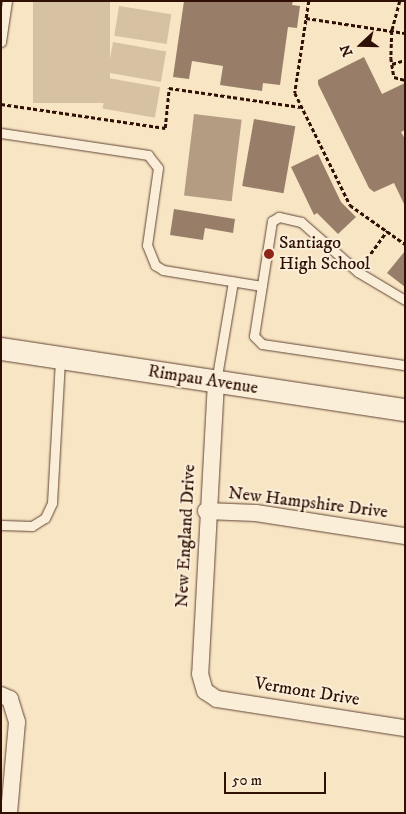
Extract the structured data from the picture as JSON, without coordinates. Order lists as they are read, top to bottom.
{
  "streets": {
    "main road": ["Rimpau Avenue"],
    "street": ["New Hampshire Drive", "New England Drive", "Vermont Drive"]
  },
  "crossings": [
    ["Rimpau Avenue", "New England Drive"],
    ["New Hampshire Drive", "New England Drive"],
    ["New England Drive", "Vermont Drive"]
  ],
  "places": ["Santiago High School"],
  "scale_bar": "50 m",
  "north": "left"
}
